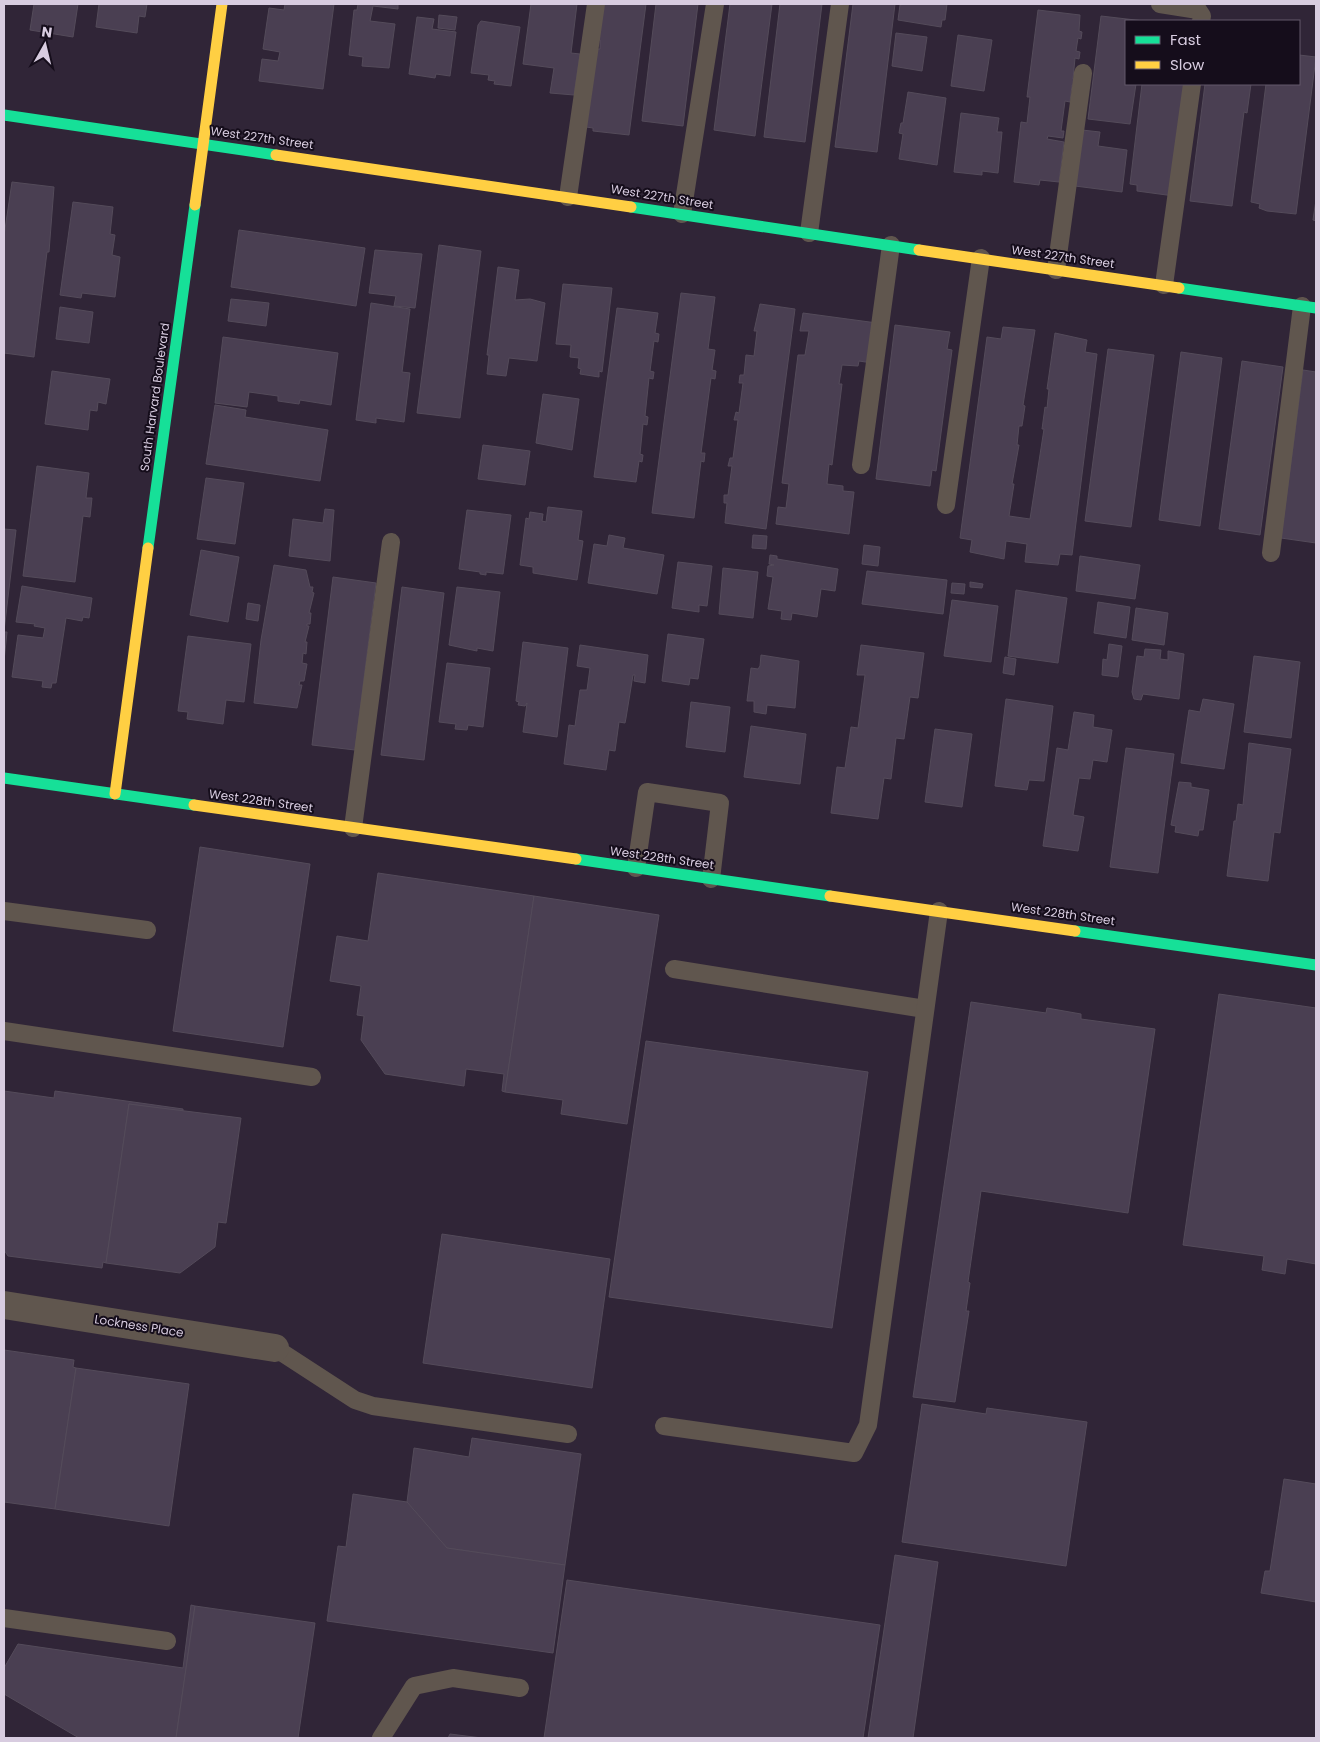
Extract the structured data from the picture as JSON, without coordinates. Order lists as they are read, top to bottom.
{
  "streets": {
    "street": [
      "West 227th Street",
      "South Harvard Boulevard",
      "West 228th Street",
      "Lockness Place"
    ]
  },
  "crossings": [
    ["West 227th Street", "South Harvard Boulevard"],
    ["South Harvard Boulevard", "West 228th Street"]
  ],
  "legend": ["Fast", "Slow"],
  "north": "top"
}
